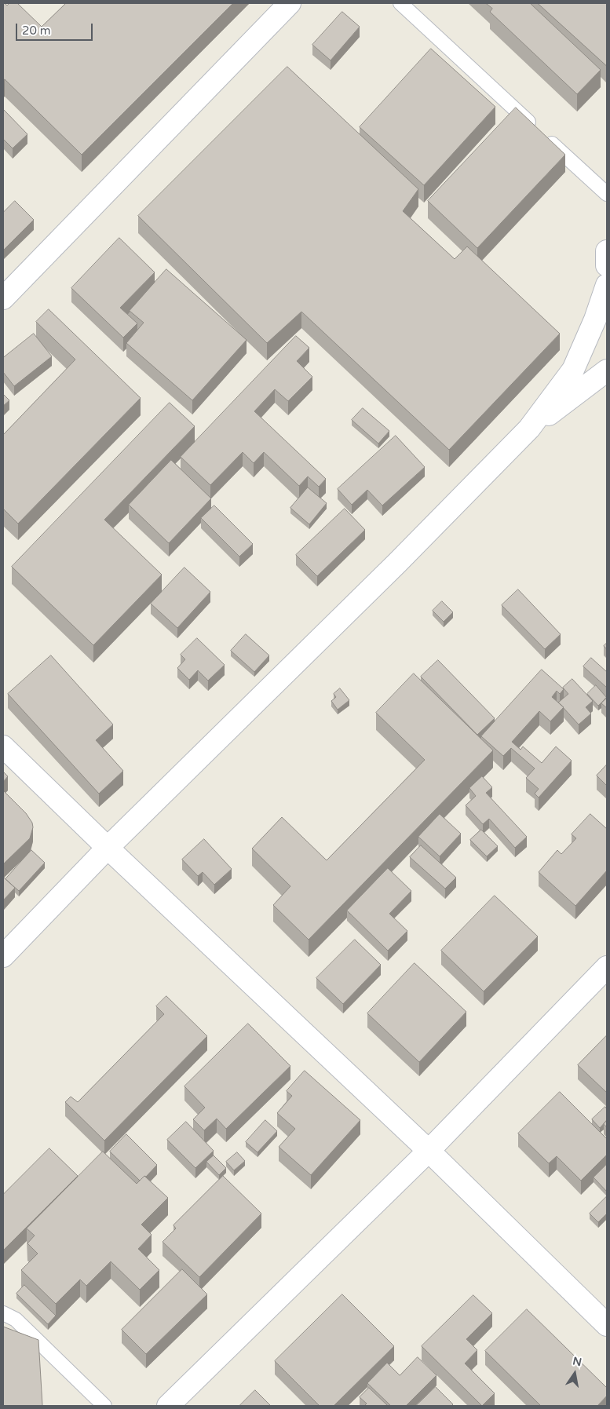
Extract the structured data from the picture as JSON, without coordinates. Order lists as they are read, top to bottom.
{
  "scale_bar": "20 m",
  "north": "top"
}
